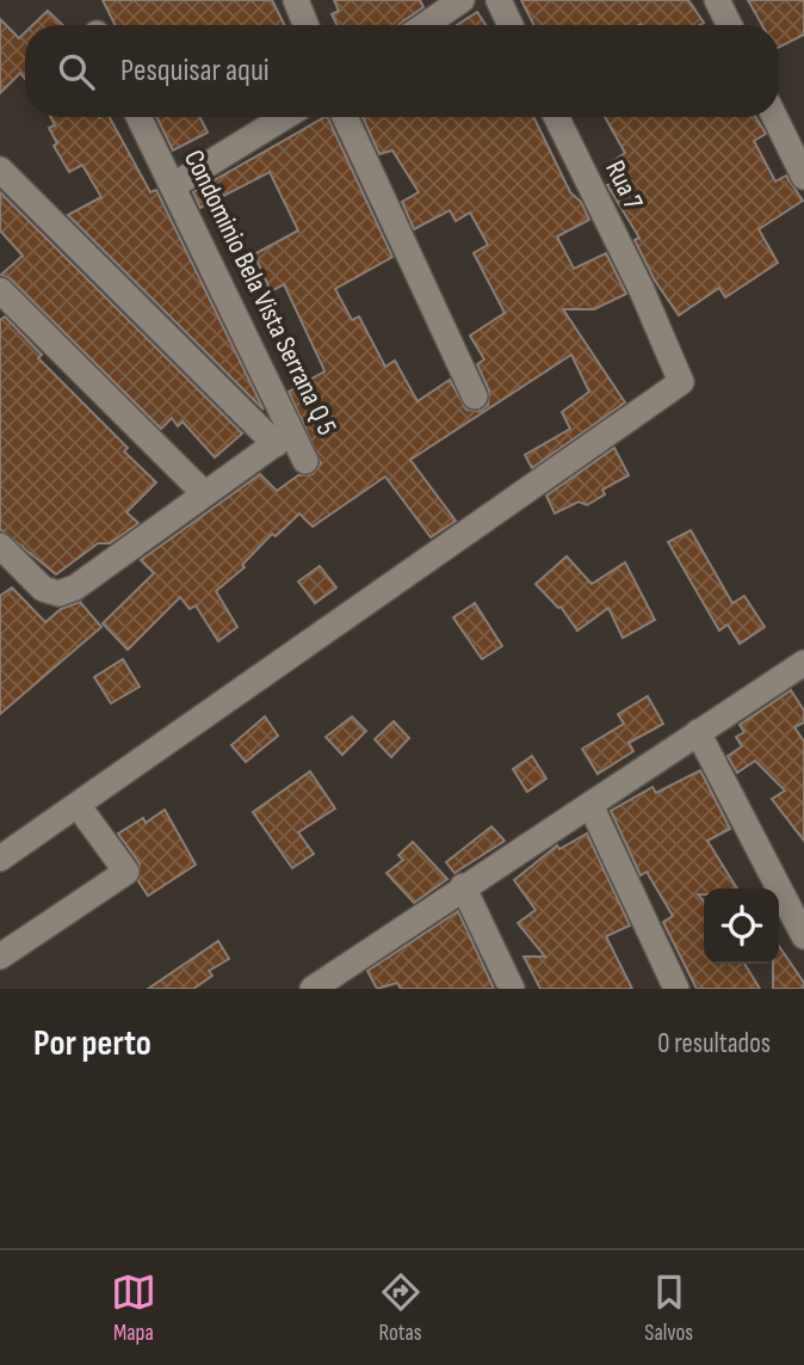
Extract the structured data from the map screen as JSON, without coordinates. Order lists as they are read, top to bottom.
{
  "streets": {
    "street": ["Rua 7", "Condominio Bela Vista Serrana Q 5"]
  },
  "page": {
    "search": "Pesquisar aqui",
    "heading": ["Por perto", "0 resultados"],
    "nav": ["Mapa", "Rotas", "Salvos"]
  }
}
